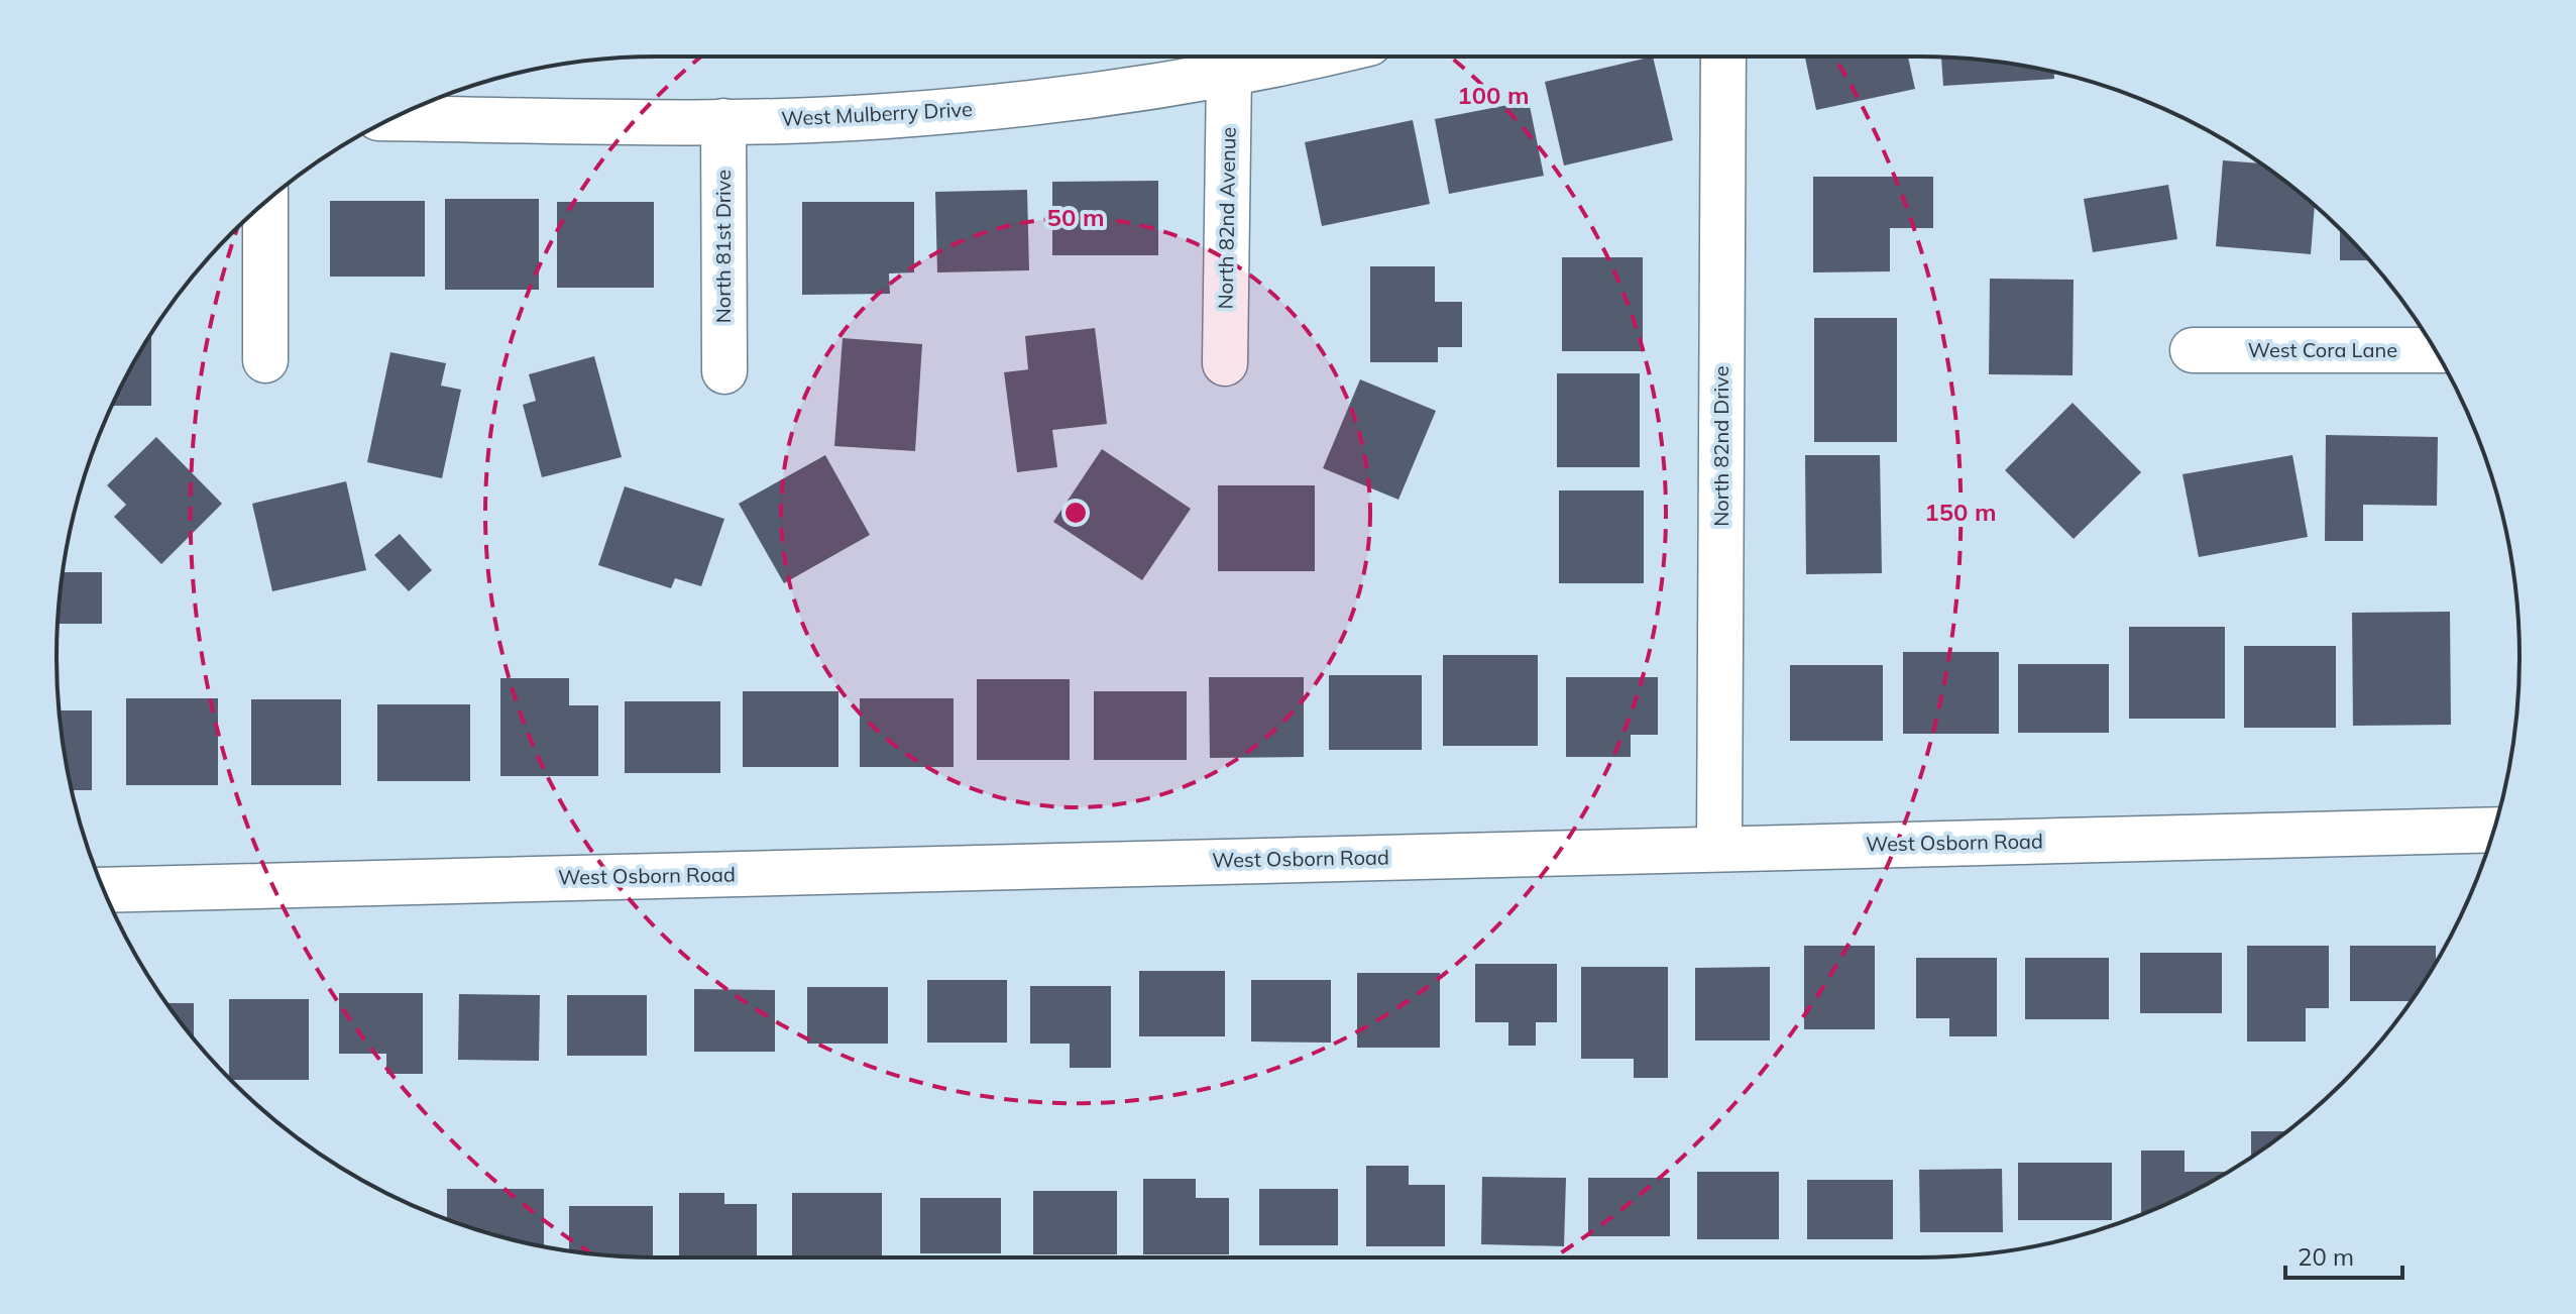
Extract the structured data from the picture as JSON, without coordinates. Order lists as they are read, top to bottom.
{
  "streets": {
    "street": [
      "West Mulberry Drive",
      "North 82nd Avenue",
      "North 81st Drive",
      "West Cora Lane",
      "North 82nd Drive",
      "West Osborn Road"
    ]
  },
  "crossings": [
    ["West Mulberry Drive", "North 82nd Avenue"],
    ["West Mulberry Drive", "North 81st Drive"],
    ["North 82nd Drive", "West Osborn Road"]
  ],
  "scale_bar": "20 m",
  "rings": ["100 m", "50 m", "150 m"]
}
